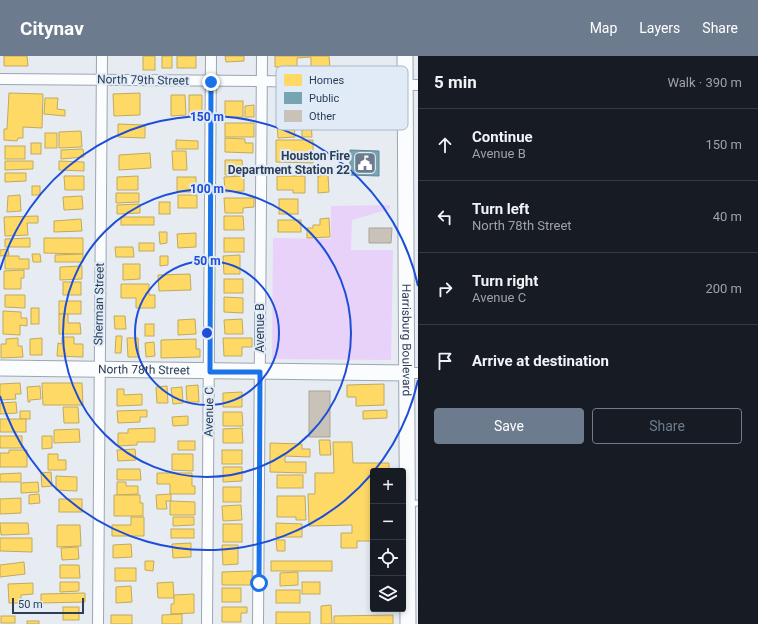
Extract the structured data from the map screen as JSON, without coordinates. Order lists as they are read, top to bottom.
{
  "streets": {
    "main road": ["Harrisburg Boulevard", "North 78th Street"],
    "street": [
      "North 79th Street",
      "Sherman Street",
      "Avenue B",
      "Avenue C"
    ]
  },
  "crossings": [
    ["North 79th Street", "Sherman Street"],
    ["North 79th Street", "Avenue B"],
    ["North 79th Street", "Avenue C"],
    ["Sherman Street", "North 78th Street"],
    ["Avenue B", "North 78th Street"],
    ["Harrisburg Boulevard", "North 78th Street"],
    ["North 78th Street", "Avenue C"]
  ],
  "places": {
    "public building": ["Houston Fire Department Station 22"]
  },
  "legend": ["Homes", "Public", "Other"],
  "scale_bar": "50 m",
  "page": {
    "header": "Citynav",
    "nav": ["Map", "Layers", "Share"],
    "heading": ["5 min", "Walk · 390 m"],
    "list": [
      ["Continue", "Avenue B", "150 m"],
      ["Turn left", "North 78th Street", "40 m"],
      ["Turn right", "Avenue C", "200 m"],
      "Arrive at destination"
    ],
    "buttons": ["Save", "Share"],
    "map_buttons": ["+", "−"],
    "scale": "50 m"
  },
  "rings": ["150 m", "100 m", "50 m"]
}
